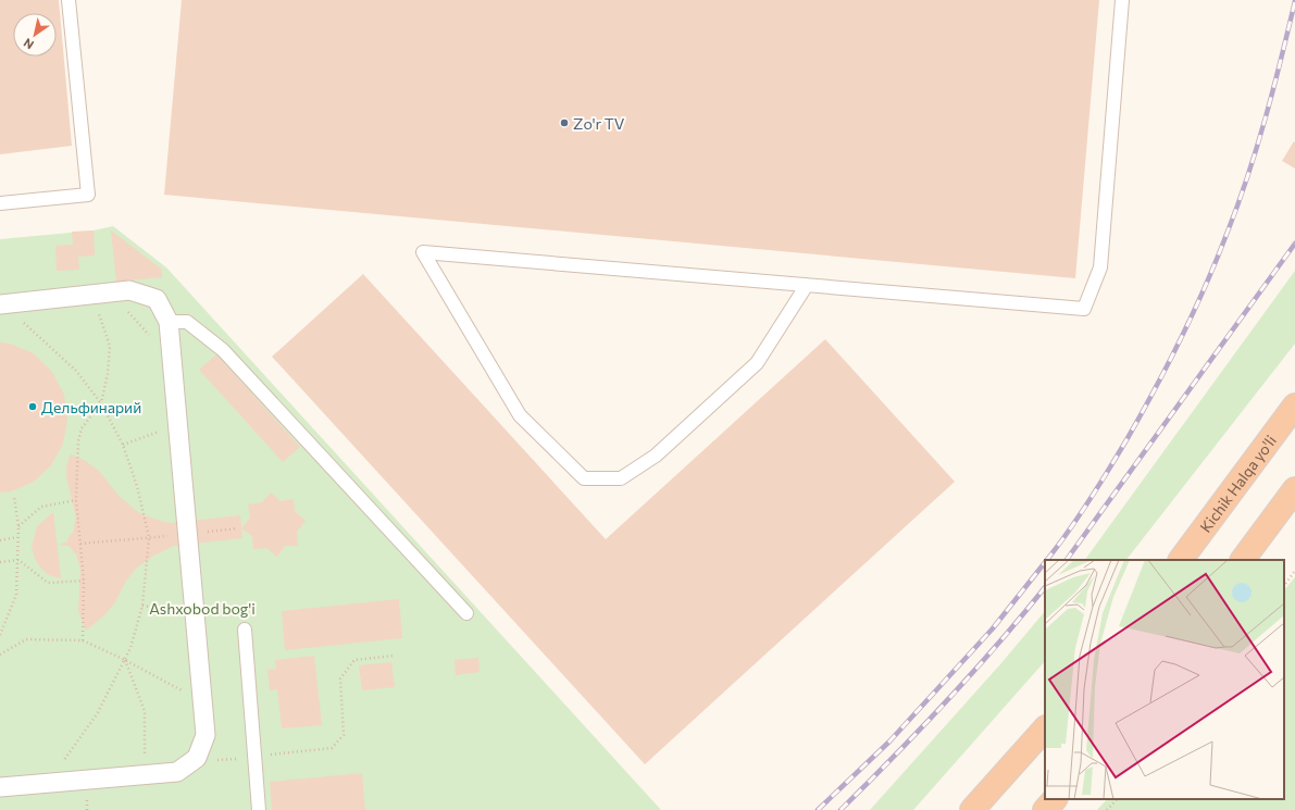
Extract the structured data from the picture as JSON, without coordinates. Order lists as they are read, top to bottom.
{
  "streets": {
    "highway": ["Kichik Halqa yo'li"]
  },
  "parks": ["Ashxobod bog'i"],
  "places": ["Zo'r TV", "Дельфинарий"],
  "north": "bottom left"
}
